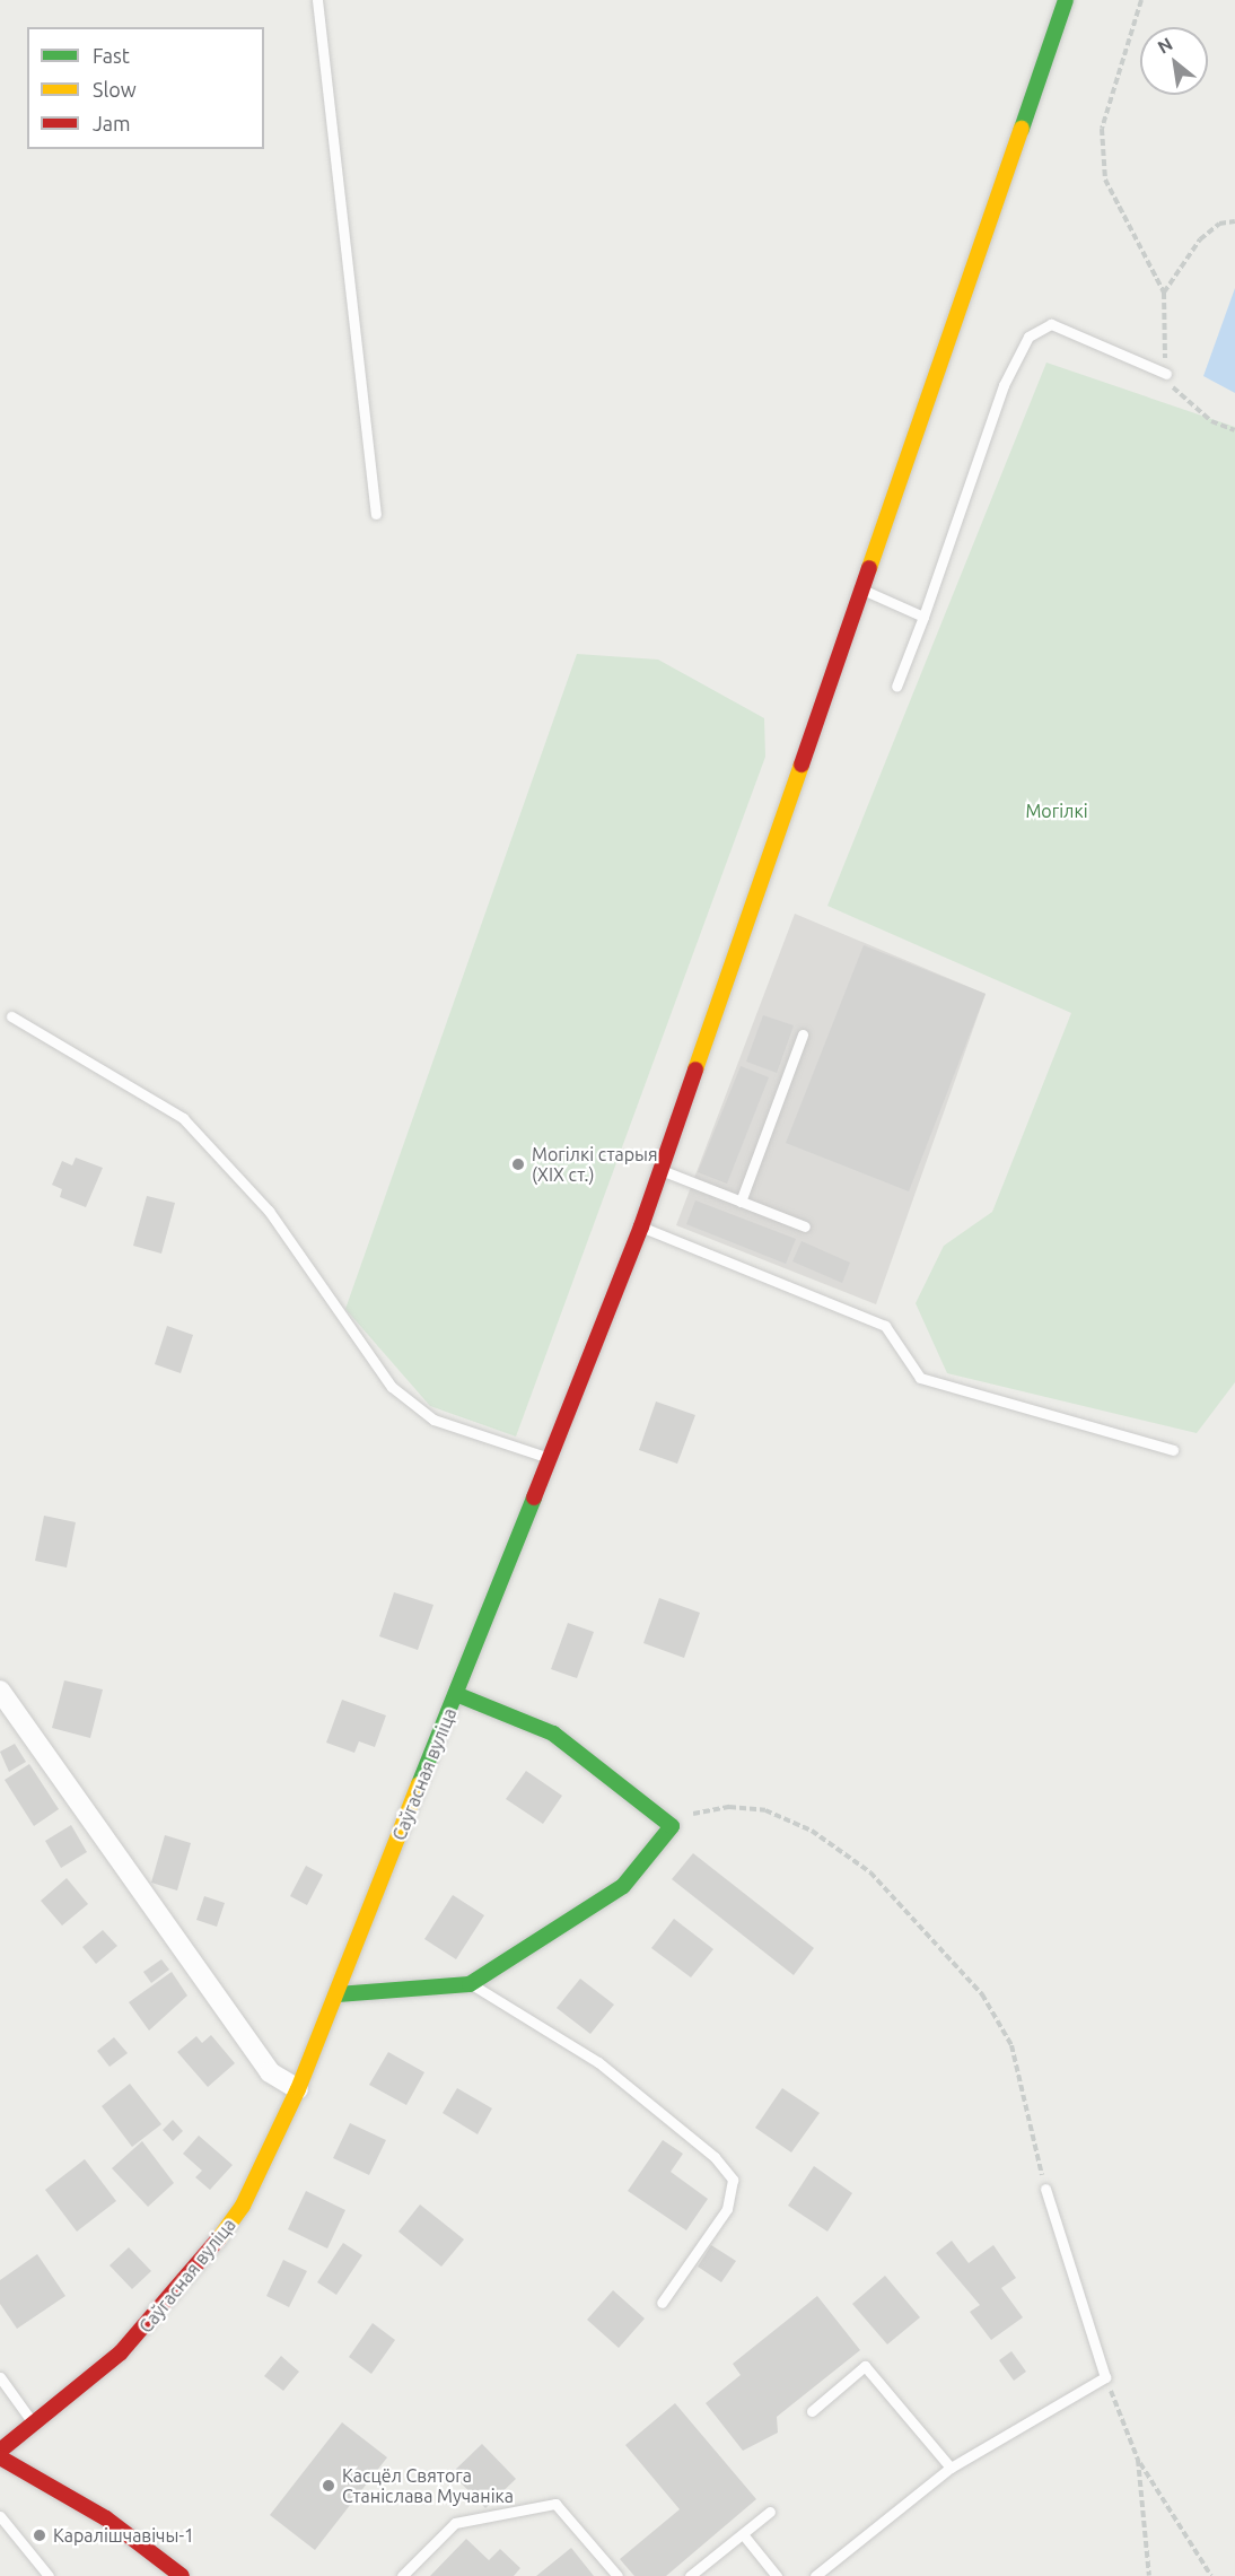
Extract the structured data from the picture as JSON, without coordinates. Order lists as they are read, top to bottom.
{
  "streets": {
    "main road": ["Саўгасная вуліца"]
  },
  "parks": ["Могілкі"],
  "places": ["Могілкі старыя (XIX ст.)", "Касцёл Святога Станіслава Мучаніка", "Каралішчавічы-1"],
  "legend": ["Fast", "Slow", "Jam"],
  "north": "top left"
}
